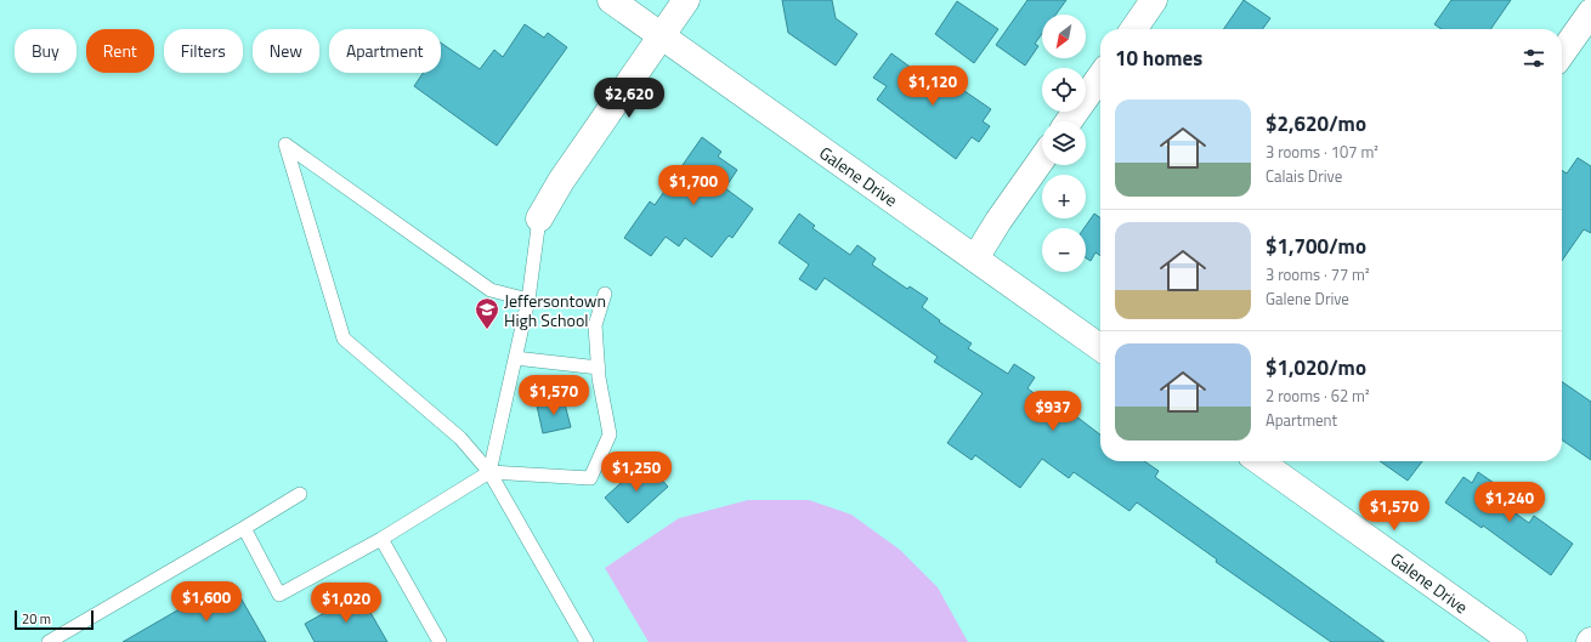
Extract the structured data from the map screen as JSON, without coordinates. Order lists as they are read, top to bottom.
{
  "streets": {
    "street": ["Galene Drive"]
  },
  "places": {
    "school or university": ["Jeffersontown High School"]
  },
  "scale_bar": "20 m",
  "north": "bottom left",
  "page": {
    "map_buttons": ["+", "−"],
    "chip": [
      "Buy",
      "Rent",
      "Filters",
      "New",
      "Apartment"
    ],
    "heading": "10 homes",
    "price": [
      "$1,120",
      "$2,620",
      "$1,700",
      "$1,570",
      "$937",
      "$1,250",
      "$1,240",
      "$1,570",
      "$1,600",
      "$1,020"
    ],
    "list": [
      {
        "name": "$2,620/mo",
        "note": "3 rooms · 107 m² · Calais Drive"
      },
      {
        "name": "$1,700/mo",
        "note": "3 rooms · 77 m² · Galene Drive"
      },
      {
        "name": "$1,020/mo",
        "note": "2 rooms · 62 m² · Apartment"
      }
    ],
    "scale": "20 m"
  }
}
